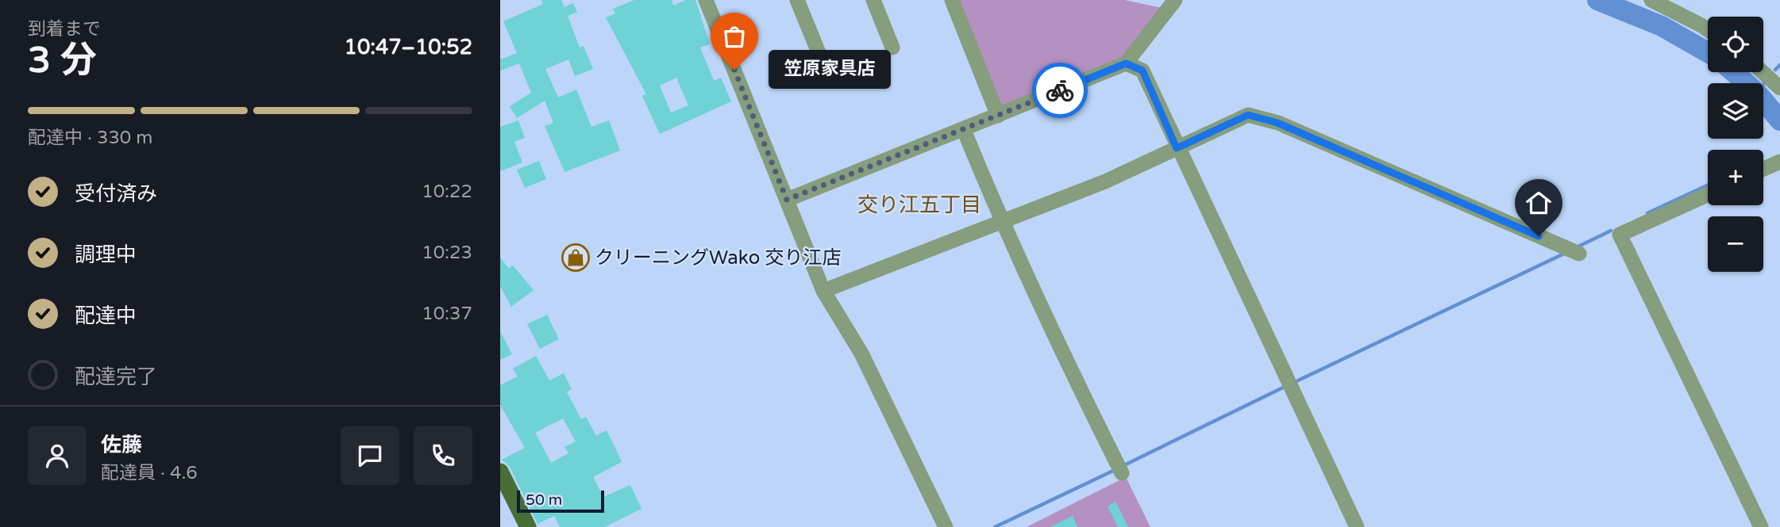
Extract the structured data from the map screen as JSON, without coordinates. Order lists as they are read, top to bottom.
{
  "districts": ["交り江五丁目"],
  "places": {
    "other": ["笠原家具店"],
    "shop": ["クリーニングWako 交り江店"]
  },
  "scale_bar": "50 m",
  "page": {
    "heading": ["3 分", "到着まで", "10:47–10:52"],
    "panel": ["佐藤", "配達員 · 4.6"],
    "map_buttons": ["+", "−"],
    "bubble": "笠原家具店",
    "bar": "配達中 · 330 m",
    "list": [
      ["受付済み", "10:22"],
      ["調理中", "10:23"],
      ["配達中", "10:37"],
      "配達完了"
    ],
    "scale": "50 m"
  }
}
